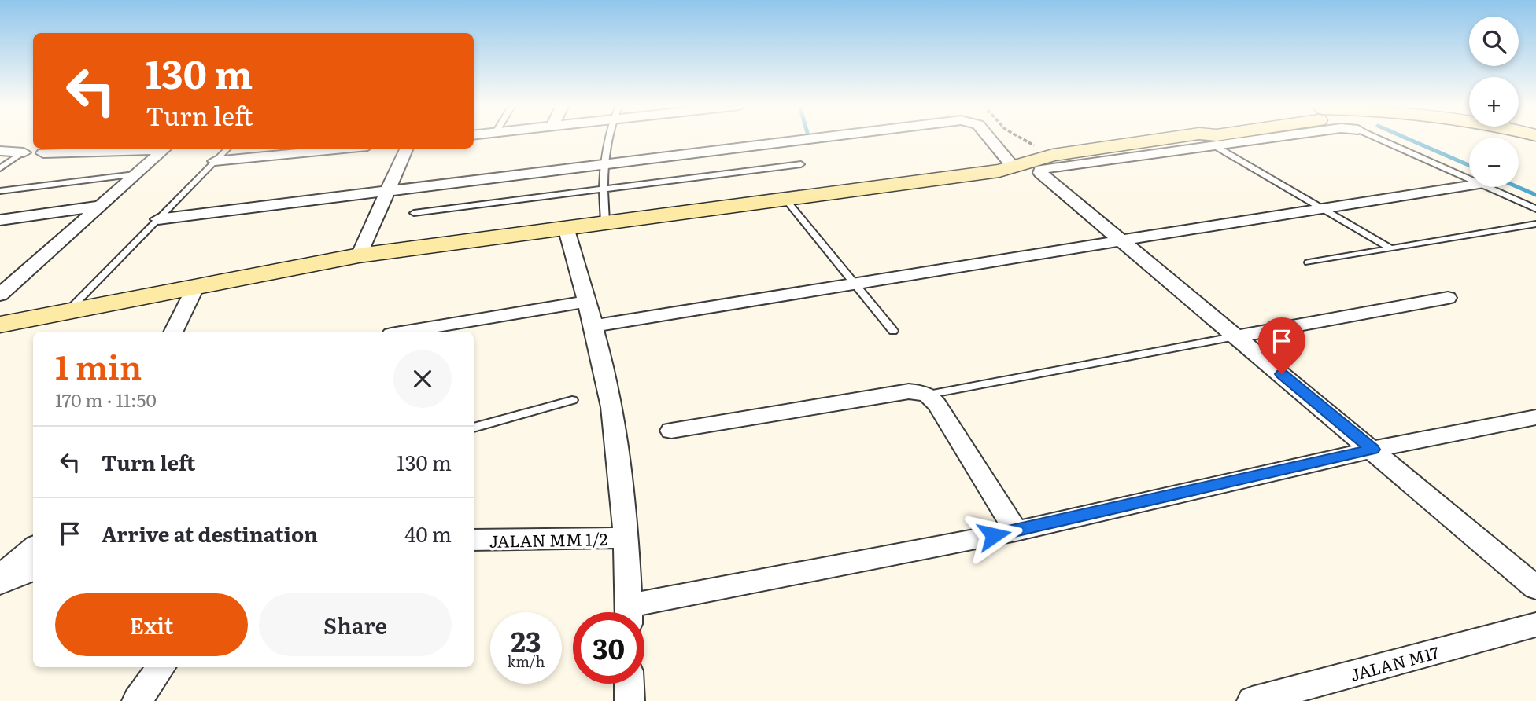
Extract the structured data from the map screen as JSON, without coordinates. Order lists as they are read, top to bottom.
{
  "streets": {
    "street": ["JALAN MM 1/2", "JALAN M17"]
  },
  "page": {
    "map_buttons": ["+", "−"],
    "turn": ["130 m", "Turn left"],
    "heading": ["1 min", "170 m · 11:50"],
    "list": [
      {
        "name": "Turn left",
        "value": "130 m"
      },
      {
        "name": "Arrive at destination",
        "value": "40 m"
      }
    ],
    "buttons": ["Exit", "Share"],
    "speed": "23 km/h",
    "limit": "30"
  }
}
